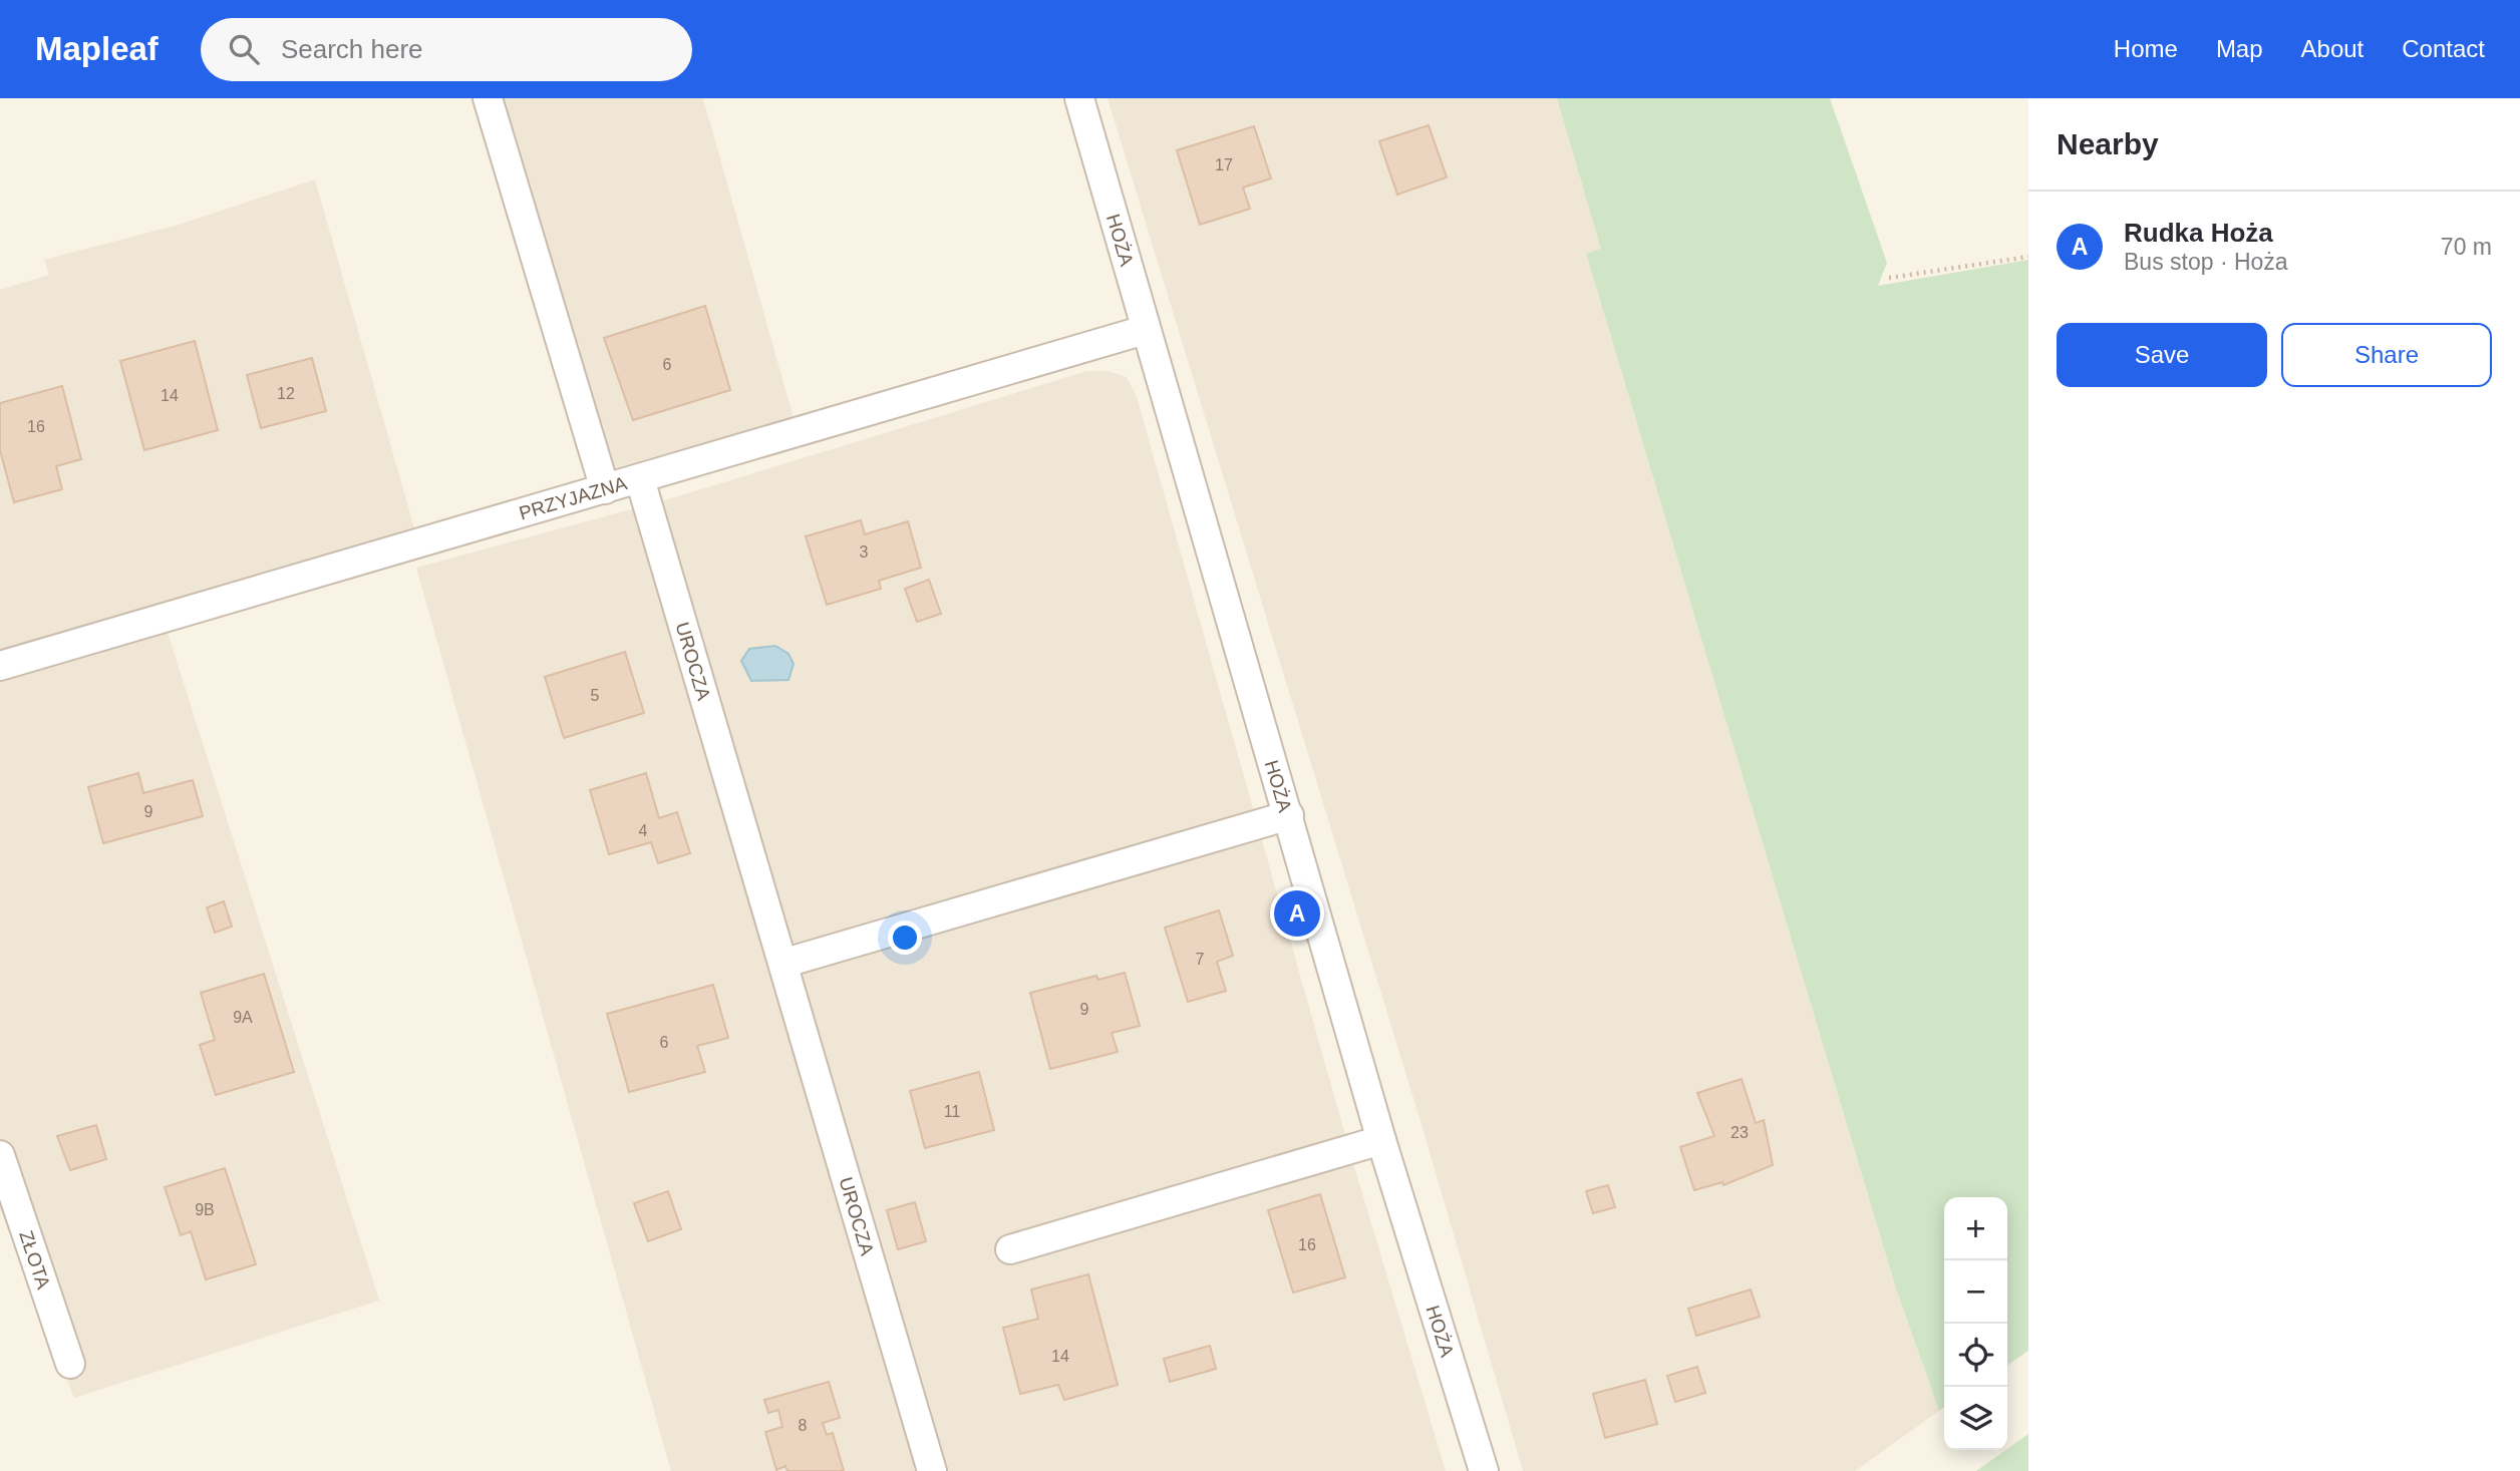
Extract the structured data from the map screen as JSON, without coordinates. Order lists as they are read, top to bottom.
{
  "streets": {
    "street": [
      "HOŻA",
      "PRZYJAZNA",
      "UROCZA",
      "ZŁOTA"
    ]
  },
  "crossings": [
    ["HOŻA", "PRZYJAZNA"],
    ["PRZYJAZNA", "UROCZA"]
  ],
  "house_numbers": [
    "17",
    "6",
    "12",
    "14",
    "16",
    "3",
    "5",
    "9",
    "4",
    "7",
    "9",
    "9A",
    "6",
    "11",
    "23",
    "9B",
    "16",
    "14",
    "8"
  ],
  "page": {
    "header": "Mapleaf",
    "search": "Search here",
    "nav": [
      "Home",
      "Map",
      "About",
      "Contact"
    ],
    "heading": "Nearby",
    "list": [
      {
        "mark": "A",
        "name": "Rudka Hoża",
        "note": "Bus stop · Hoża",
        "value": "70 m"
      }
    ],
    "buttons": ["Save", "Share"],
    "pins": "A",
    "map_buttons": ["+", "−"]
  }
}
